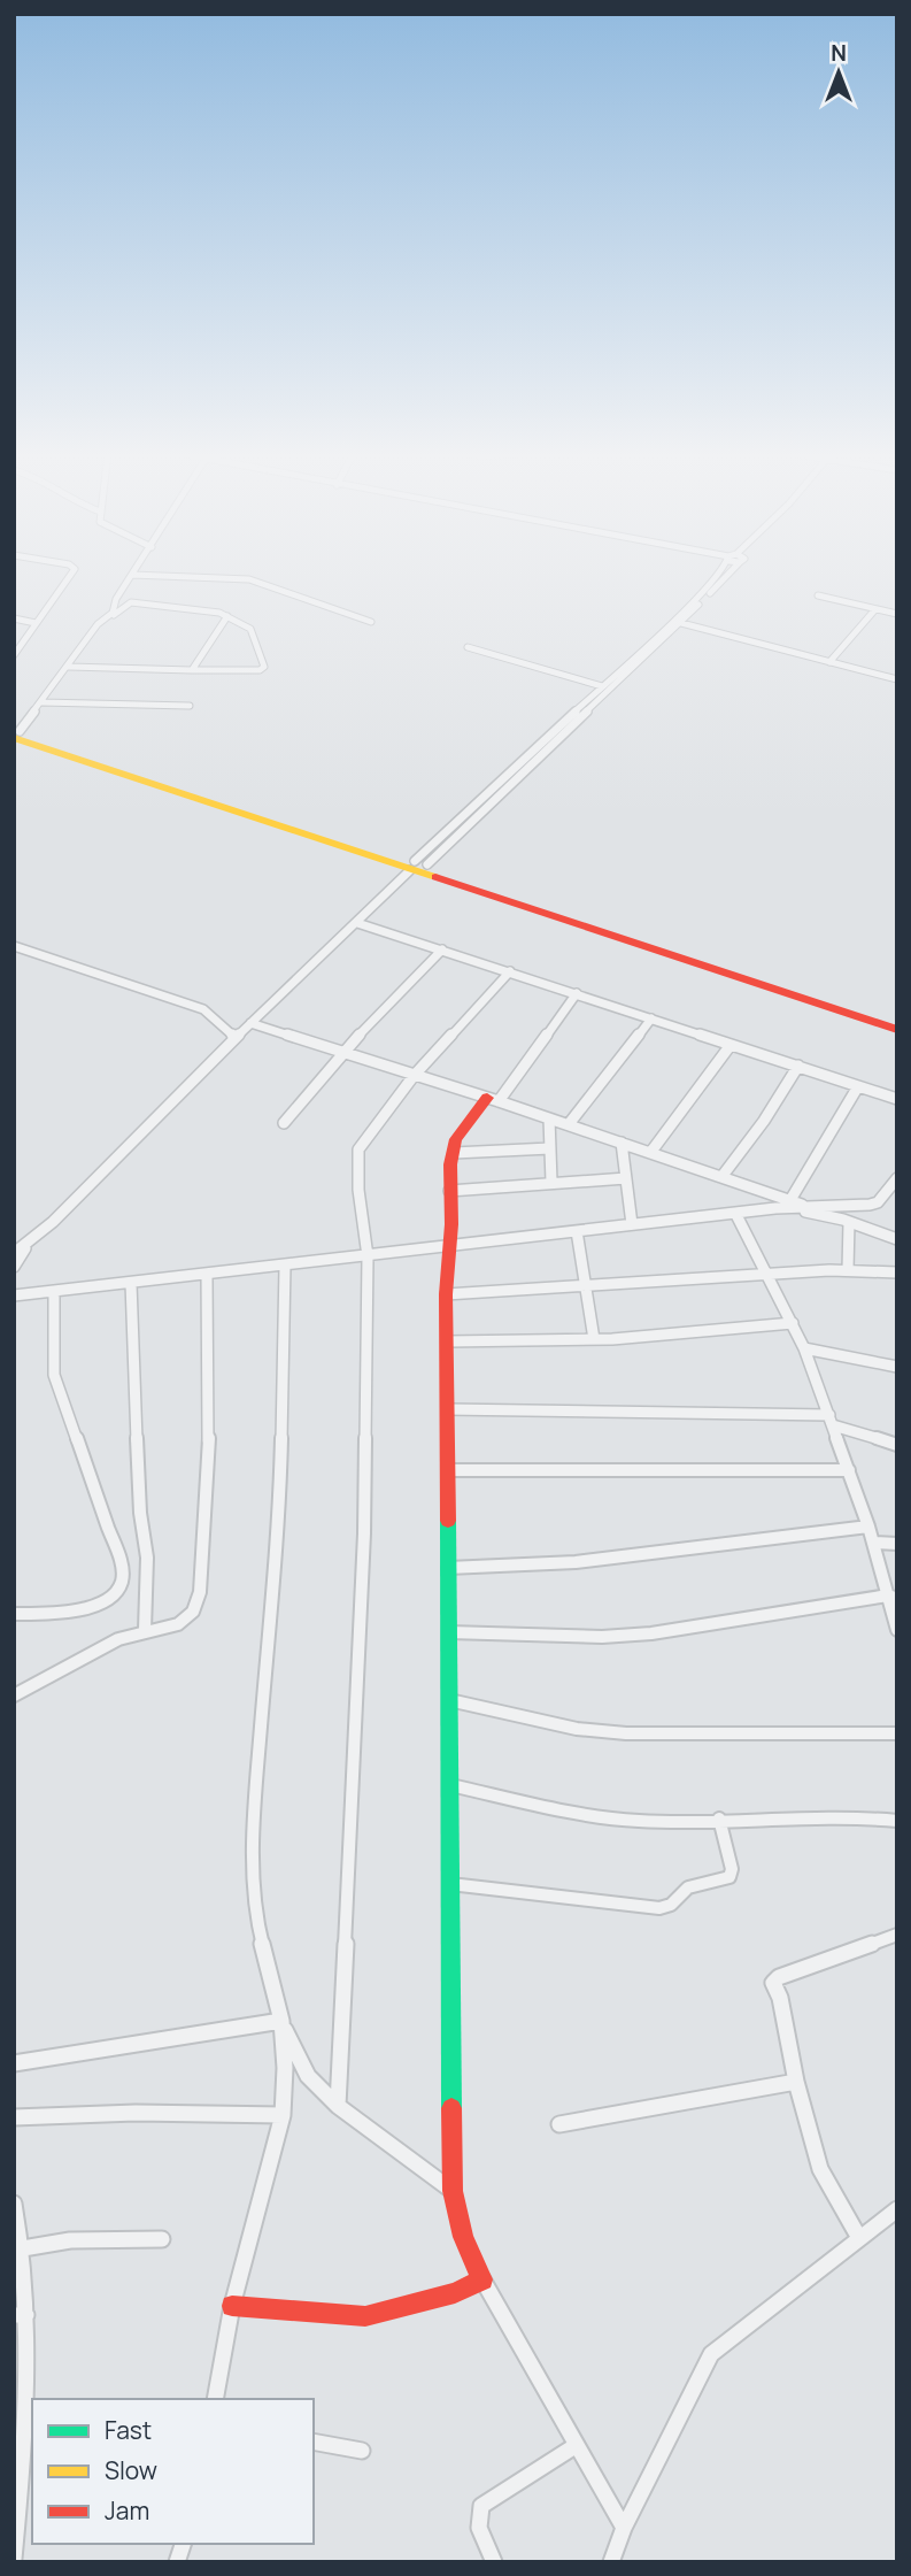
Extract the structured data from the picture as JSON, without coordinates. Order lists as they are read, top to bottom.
{
  "legend": ["Fast", "Slow", "Jam"],
  "north": "top"
}
